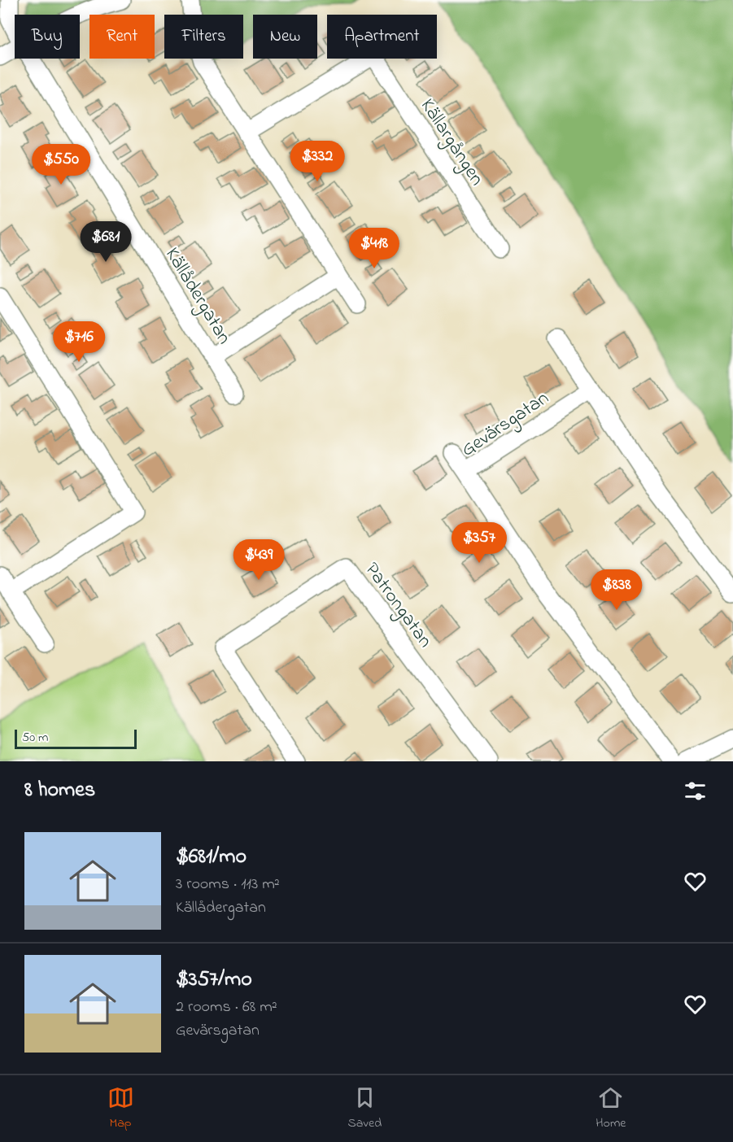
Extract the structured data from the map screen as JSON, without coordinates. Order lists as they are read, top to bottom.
{
  "streets": {
    "street": [
      "Källargången",
      "Källådergatan",
      "Gevärsgatan",
      "Patrongatan"
    ]
  },
  "scale_bar": "50 m",
  "page": {
    "chip": [
      "Buy",
      "Rent",
      "Filters",
      "New",
      "Apartment"
    ],
    "price": [
      "$332",
      "$550",
      "$681",
      "$418",
      "$716",
      "$357",
      "$439",
      "$838"
    ],
    "scale": "50 m",
    "heading": "8 homes",
    "list": [
      {
        "name": "$681/mo",
        "note": "3 rooms · 113 m² · Källådergatan"
      },
      {
        "name": "$357/mo",
        "note": "2 rooms · 68 m² · Gevärsgatan"
      }
    ],
    "tabs": ["Map", "Saved", "Home"]
  }
}
